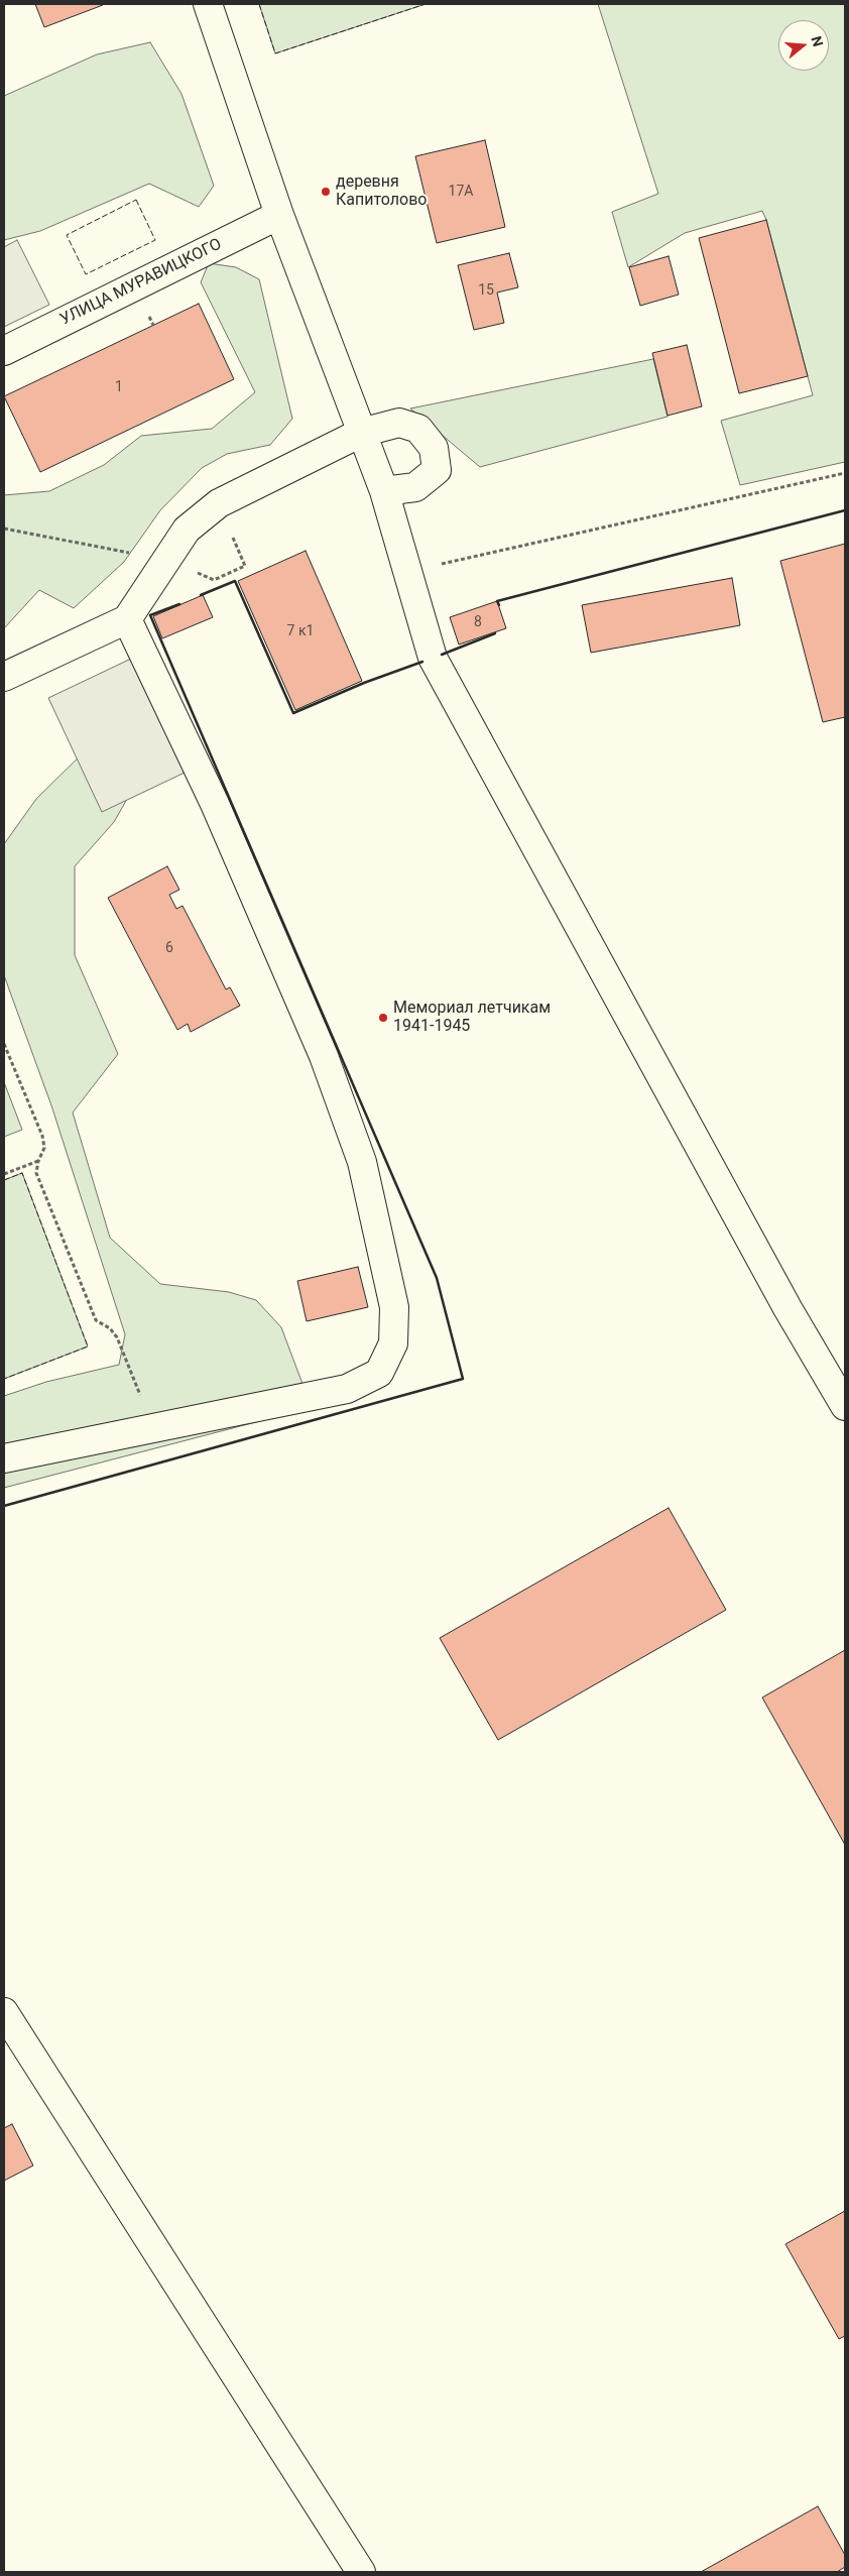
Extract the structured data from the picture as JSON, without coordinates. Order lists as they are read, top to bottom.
{
  "streets": {
    "street": ["УЛИЦА МУРАВИЦКОГО"]
  },
  "places": ["деревня Капитолово", "Мемориал летчикам 1941-1945"],
  "house_numbers": [
    "17А",
    "15",
    "1",
    "8",
    "7 к1",
    "6"
  ],
  "north": "right"
}
